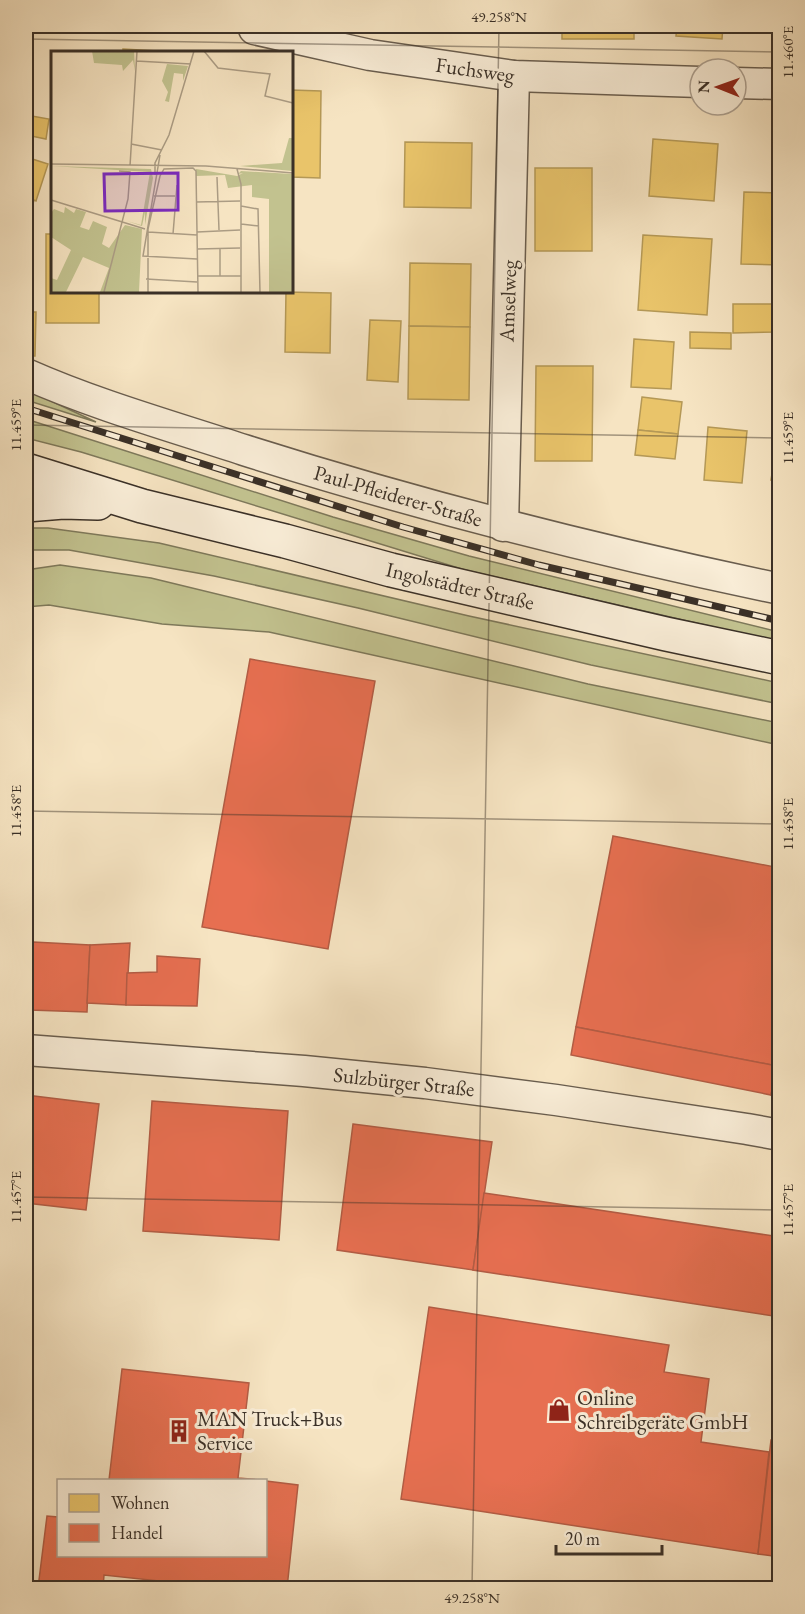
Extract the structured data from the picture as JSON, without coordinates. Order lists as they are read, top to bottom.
{
  "streets": {
    "street": [
      "Fuchsweg",
      "Amselweg",
      "Paul-Pfleiderer-Straße",
      "Ingolstädter Straße",
      "Sulzbürger Straße"
    ]
  },
  "crossings": [
    ["Fuchsweg", "Amselweg"],
    ["Amselweg", "Paul-Pfleiderer-Straße"]
  ],
  "places": {
    "shop": ["Online Schreibgeräte GmbH"],
    "building": ["MAN Truck+Bus Service"]
  },
  "legend": ["Wohnen", "Handel"],
  "scale_bar": "20 m",
  "north": "left",
  "coordinates": [
    "49.258°N",
    "11.460°E",
    "11.459°E",
    "11.458°E",
    "11.457°E"
  ]
}
